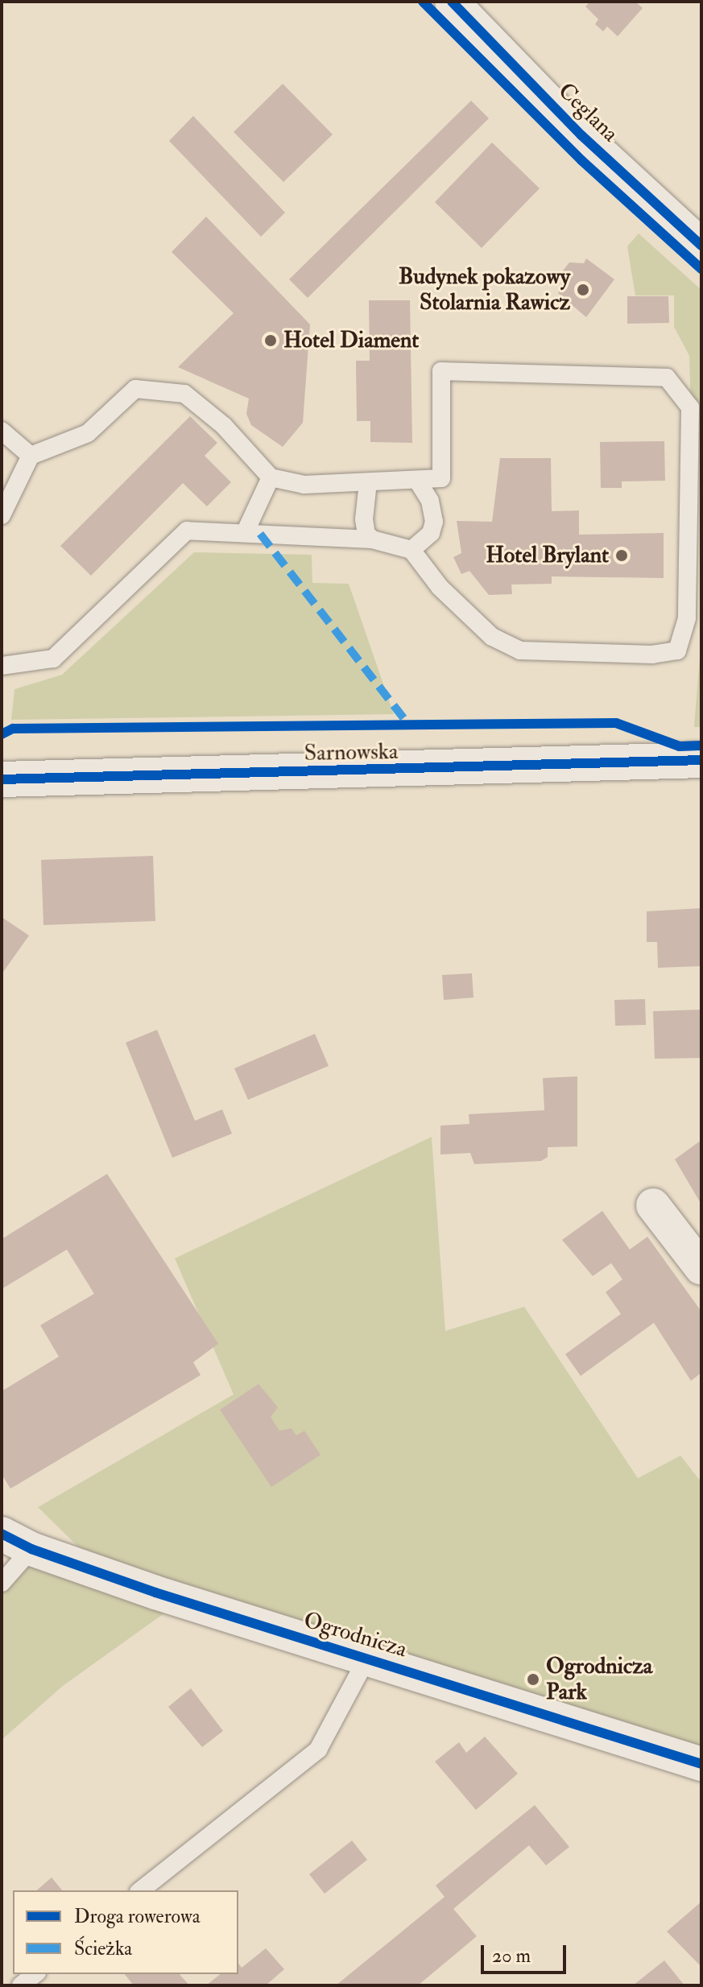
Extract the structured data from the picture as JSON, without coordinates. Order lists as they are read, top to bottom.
{
  "streets": {
    "street": ["Ceglana", "Sarnowska", "Ogrodnicza"]
  },
  "places": [
    "Budynek pokazowy Stolarnia Rawicz",
    "Hotel Diament",
    "Hotel Brylant",
    "Ogrodnicza Park"
  ],
  "legend": ["Droga rowerowa", "Ścieżka"],
  "scale_bar": "20 m"
}
